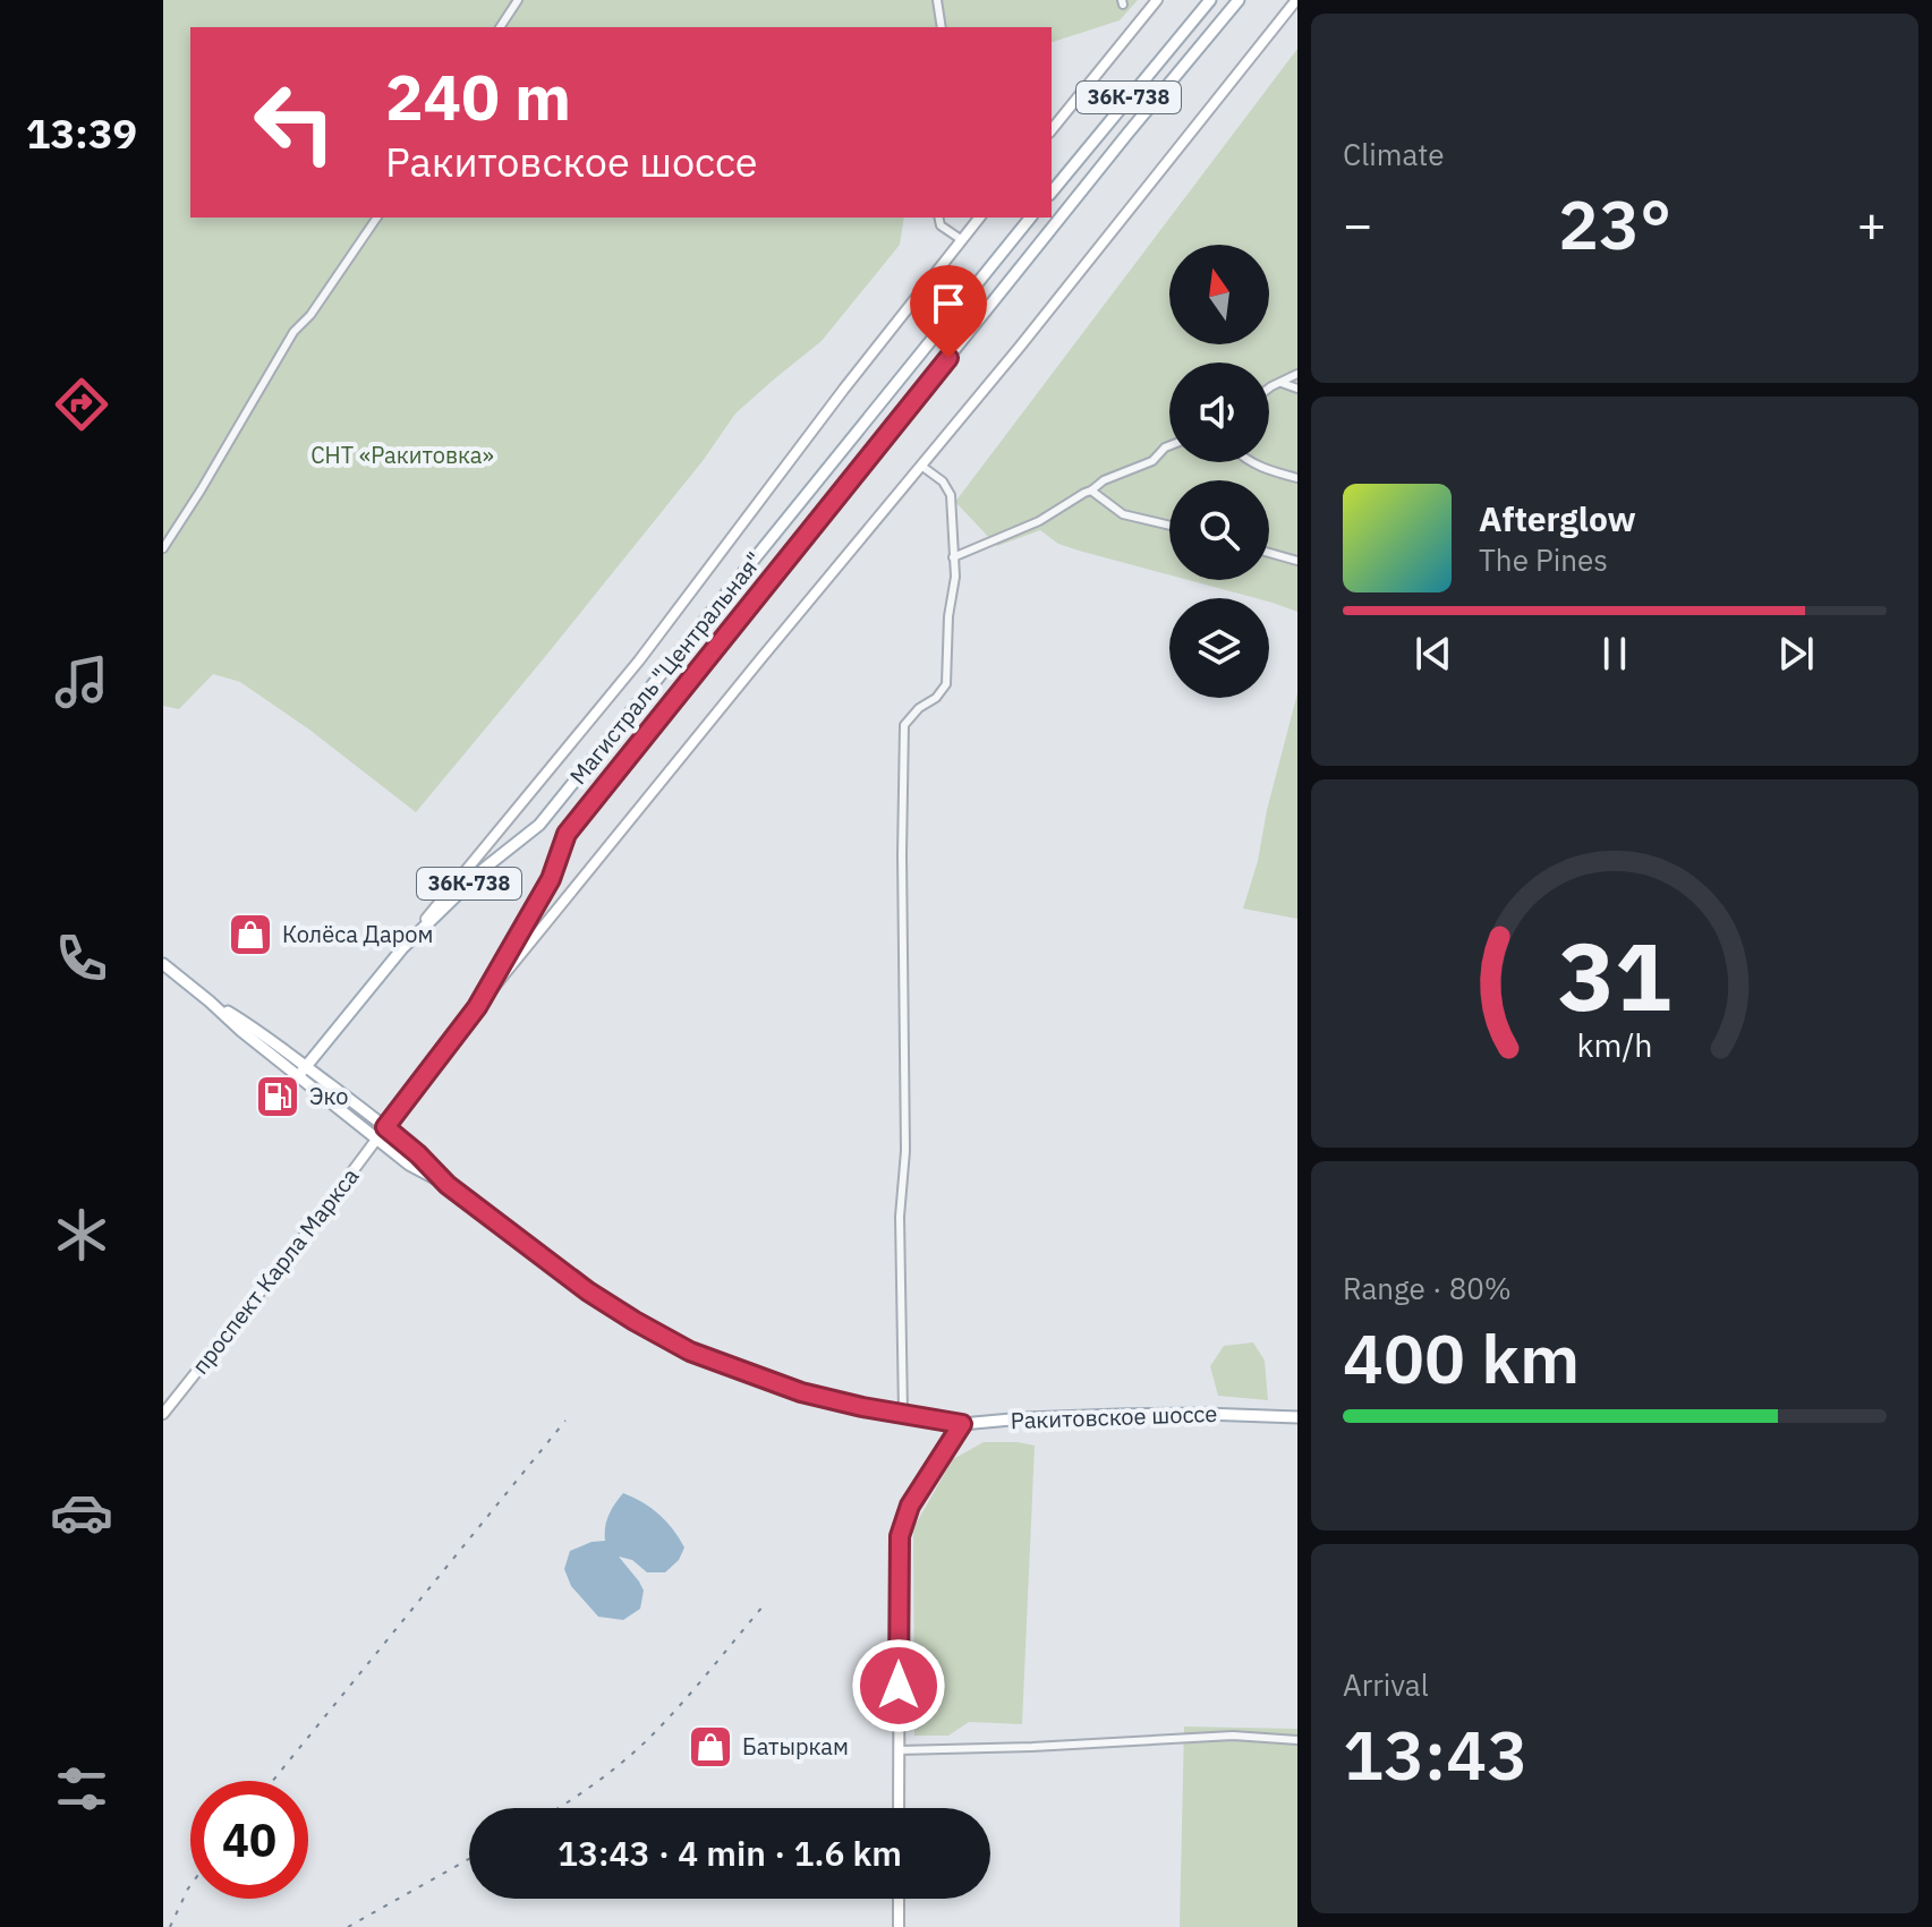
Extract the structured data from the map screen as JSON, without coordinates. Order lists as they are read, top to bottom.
{
  "streets": {
    "main road": [
      "36К-738",
      "Магистраль \"Центральная\"",
      "проспект Карла Маркса",
      "Ракитовское шоссе"
    ]
  },
  "crossings": [
    ["36К-738", "Магистраль \"Центральная\""],
    ["36К-738", "проспект Карла Маркса"],
    ["36К-738", "Ракитовское шоссе"],
    ["проспект Карла Маркса", "Ракитовское шоссе"]
  ],
  "parks": ["СНТ «Ракитовка»"],
  "places": {
    "shop": ["Колёса Даром", "Батыркам"],
    "fuel station": ["Эко"]
  },
  "north": "top",
  "page": {
    "tabs": "13:39",
    "tile": [
      "Climate",
      ["Range · 80%", "400 km"],
      ["Arrival", "13:43"]
    ],
    "turn": ["240 m", "Ракитовское шоссе"],
    "heat": ["−", "23°", "+"],
    "song": ["Afterglow", "The Pines"],
    "limit": "40",
    "trip": "13:43 · 4 min · 1.6 km",
    "gauge": ["31", "km/h"]
  }
}
